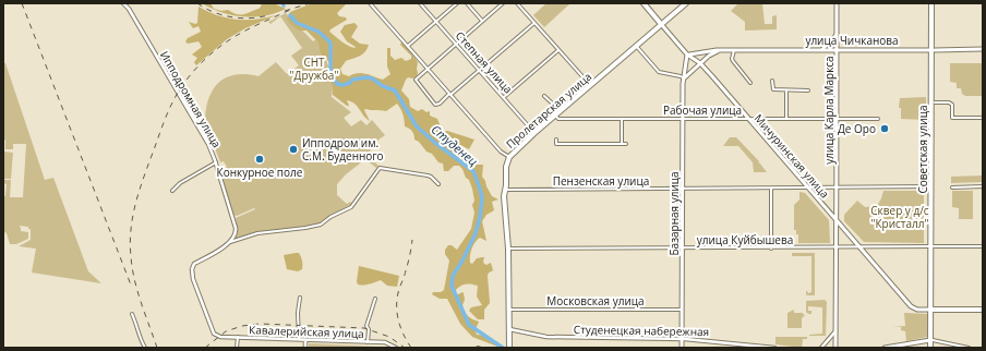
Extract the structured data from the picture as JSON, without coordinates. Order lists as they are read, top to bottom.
{
  "streets": {
    "main road": [
      "улица Чичканова",
      "Пролетарская улица",
      "улица Карла Маркса",
      "Советская улица",
      "Мичуринская улица",
      "Базарная улица"
    ],
    "street": [
      "Степная улица",
      "Ипподромная улица",
      "Рабочая улица",
      "Пензенская улица",
      "улица Куйбышева",
      "Московская улица",
      "Студенецкая набережная",
      "Кавалерийская улица"
    ]
  },
  "crossings": [
    ["улица Чичканова", "улица Карла Маркса"],
    ["улица Чичканова", "Советская улица"],
    ["улица Чичканова", "Мичуринская улица"],
    ["улица Чичканова", "Базарная улица"],
    ["Степная улица", "Пролетарская улица"],
    ["Ипподромная улица", "Кавалерийская улица"],
    ["Пролетарская улица", "Рабочая улица"],
    ["Пролетарская улица", "Мичуринская улица"],
    ["Пролетарская улица", "Пензенская улица"],
    ["Пролетарская улица", "улица Куйбышева"],
    ["Пролетарская улица", "Московская улица"],
    ["Пролетарская улица", "Студенецкая набережная"],
    ["Рабочая улица", "улица Карла Маркса"],
    ["Рабочая улица", "Мичуринская улица"],
    ["Рабочая улица", "Базарная улица"],
    ["улица Карла Маркса", "Мичуринская улица"],
    ["улица Карла Маркса", "Пензенская улица"],
    ["улица Карла Маркса", "улица Куйбышева"],
    ["Советская улица", "Мичуринская улица"],
    ["Советская улица", "Пензенская улица"],
    ["Советская улица", "улица Куйбышева"],
    ["Мичуринская улица", "Пензенская улица"],
    ["Мичуринская улица", "Базарная улица"],
    ["Мичуринская улица", "улица Куйбышева"],
    ["Пензенская улица", "Базарная улица"],
    ["Базарная улица", "улица Куйбышева"],
    ["Базарная улица", "Московская улица"],
    ["Базарная улица", "Студенецкая набережная"]
  ],
  "water": ["Студенец"],
  "parks": ["СНТ \"Дружба\"", "Сквер у д/с \"Кристалл\""],
  "places": ["Де Оро", "Ипподром им. С.М. Буденного", "Конкурное поле"]
}
